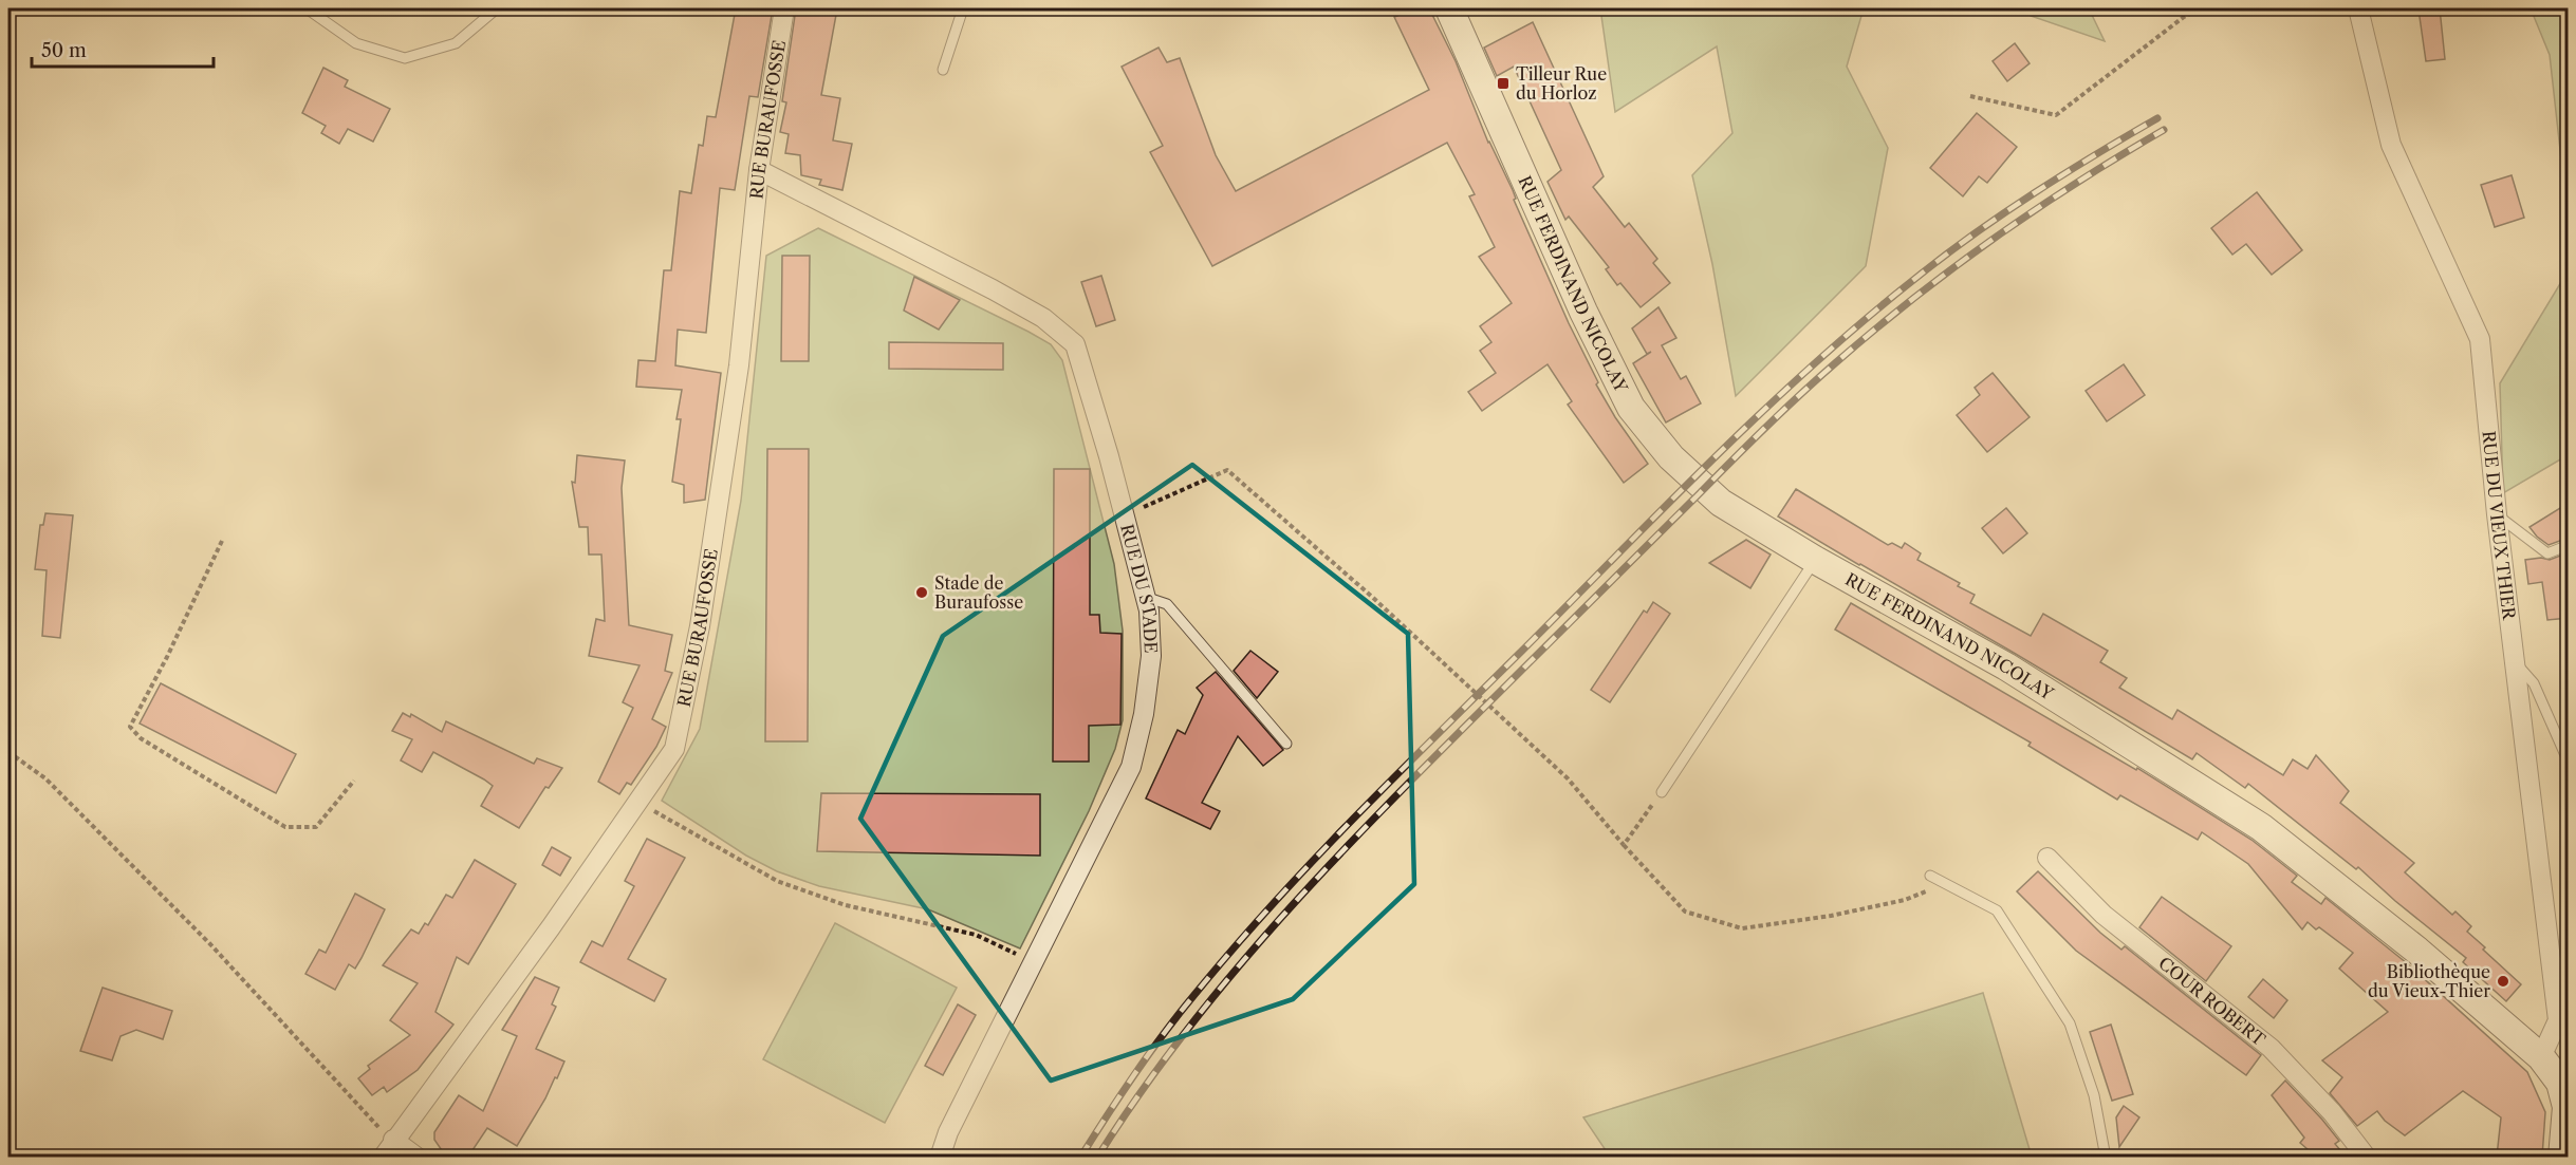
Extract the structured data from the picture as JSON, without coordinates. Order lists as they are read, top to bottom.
{
  "streets": {
    "street": [
      "RUE BURAUFOSSE",
      "RUE FERDINAND NICOLAY",
      "RUE DU VIEUX THIER",
      "RUE DU STADE",
      "COUR ROBERT"
    ]
  },
  "crossings": [
    ["RUE BURAUFOSSE", "RUE DU STADE"],
    ["RUE FERDINAND NICOLAY", "RUE DU VIEUX THIER"]
  ],
  "places": {
    "transit": ["Tilleur Rue du Horloz"],
    "other": ["Stade de Buraufosse", "Bibliothèque du Vieux-Thier"]
  },
  "scale_bar": "50 m"
}
